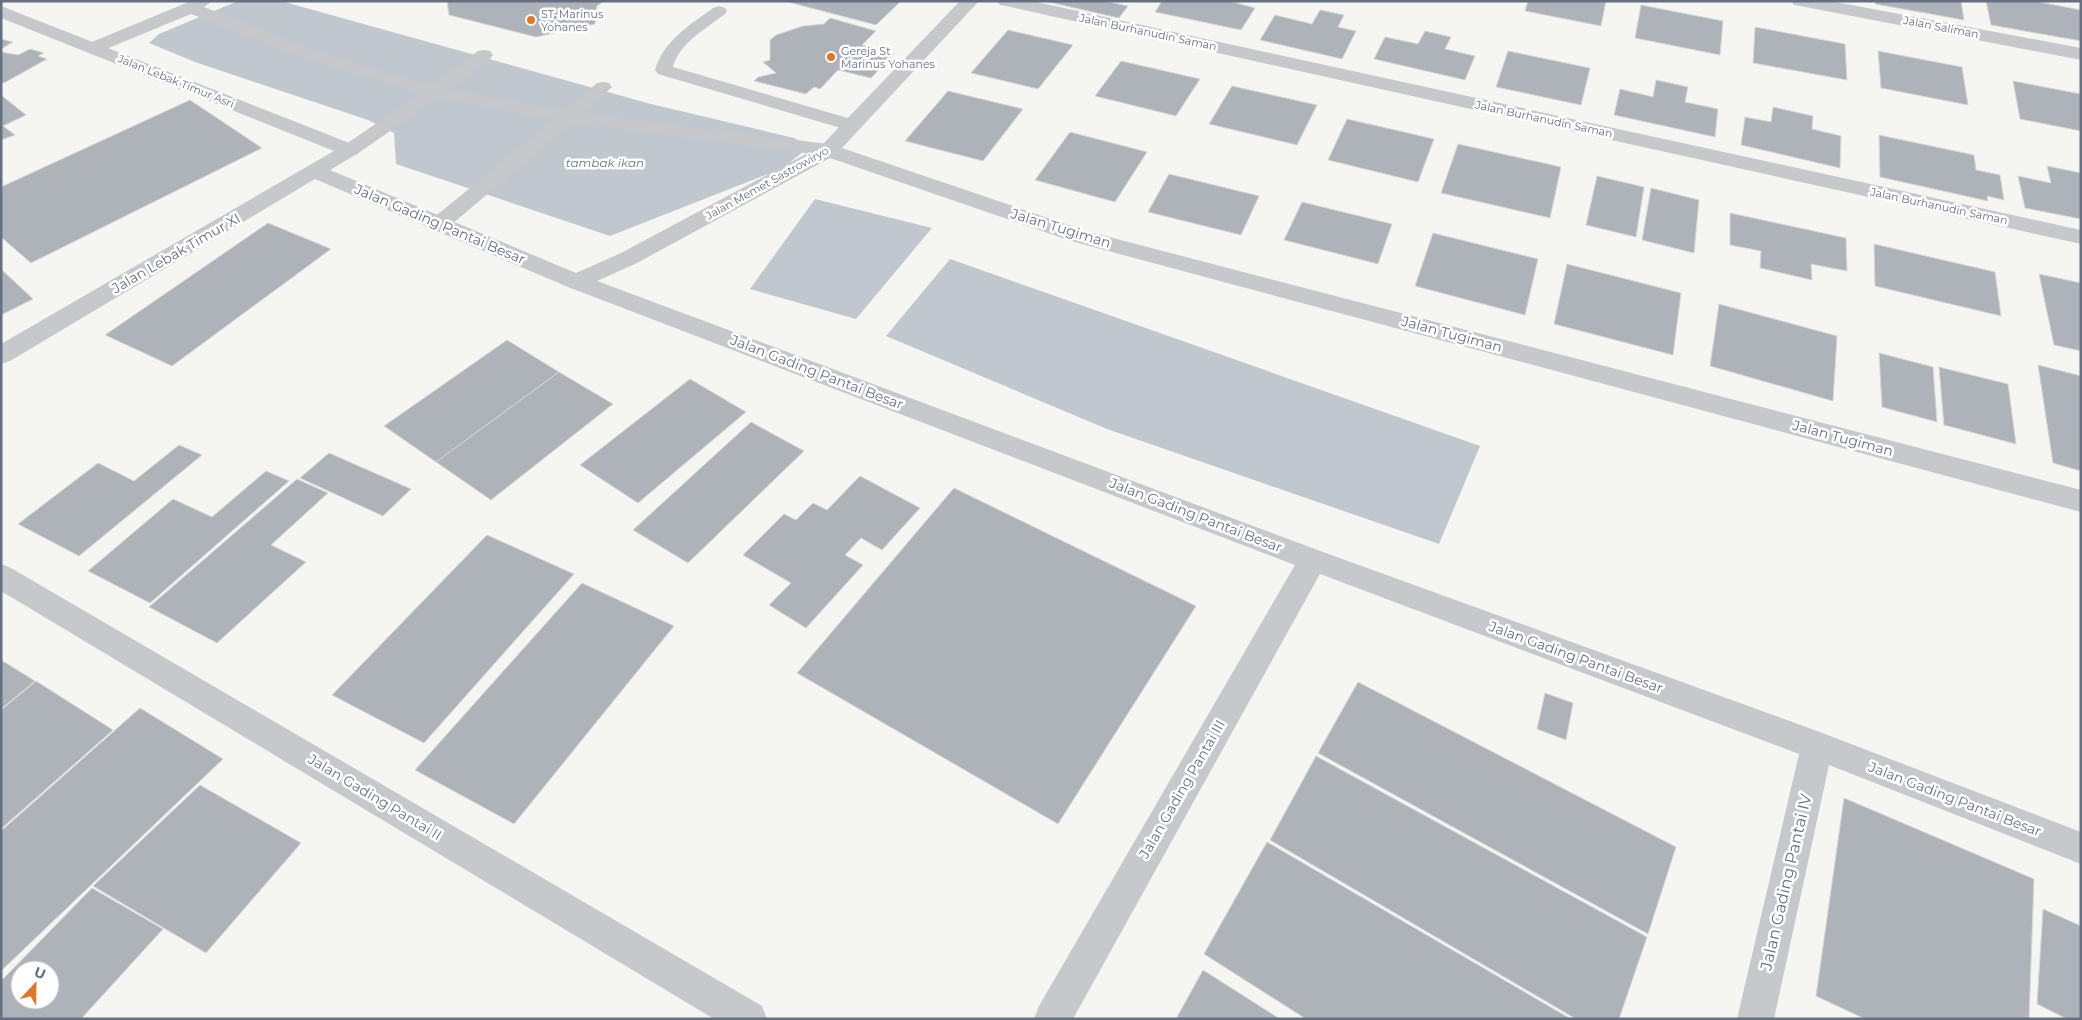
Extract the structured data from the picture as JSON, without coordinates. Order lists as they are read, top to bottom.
{
  "streets": {
    "street": [
      "Jalan Saliman",
      "Jalan Burhanudin Saman",
      "Jalan Lebak Timur Asri",
      "Jalan Memet Sastrowiryo",
      "Jalan Gading Pantai Besar",
      "Jalan Tugiman",
      "Jalan Lebak Timur XI",
      "Jalan Gading Pantai III",
      "Jalan Gading Pantai II",
      "Jalan Gading Pantai IV"
    ]
  },
  "crossings": [
    ["Jalan Lebak Timur Asri", "Jalan Lebak Timur XI"],
    ["Jalan Memet Sastrowiryo", "Jalan Gading Pantai Besar"],
    ["Jalan Memet Sastrowiryo", "Jalan Tugiman"],
    ["Jalan Gading Pantai Besar", "Jalan Lebak Timur XI"],
    ["Jalan Gading Pantai Besar", "Jalan Gading Pantai III"],
    ["Jalan Gading Pantai Besar", "Jalan Gading Pantai IV"]
  ],
  "water": ["tambak ikan"],
  "places": ["ST. Marinus Yohanes", "Gereja St Marinus Yohanes"],
  "north": "top"
}
